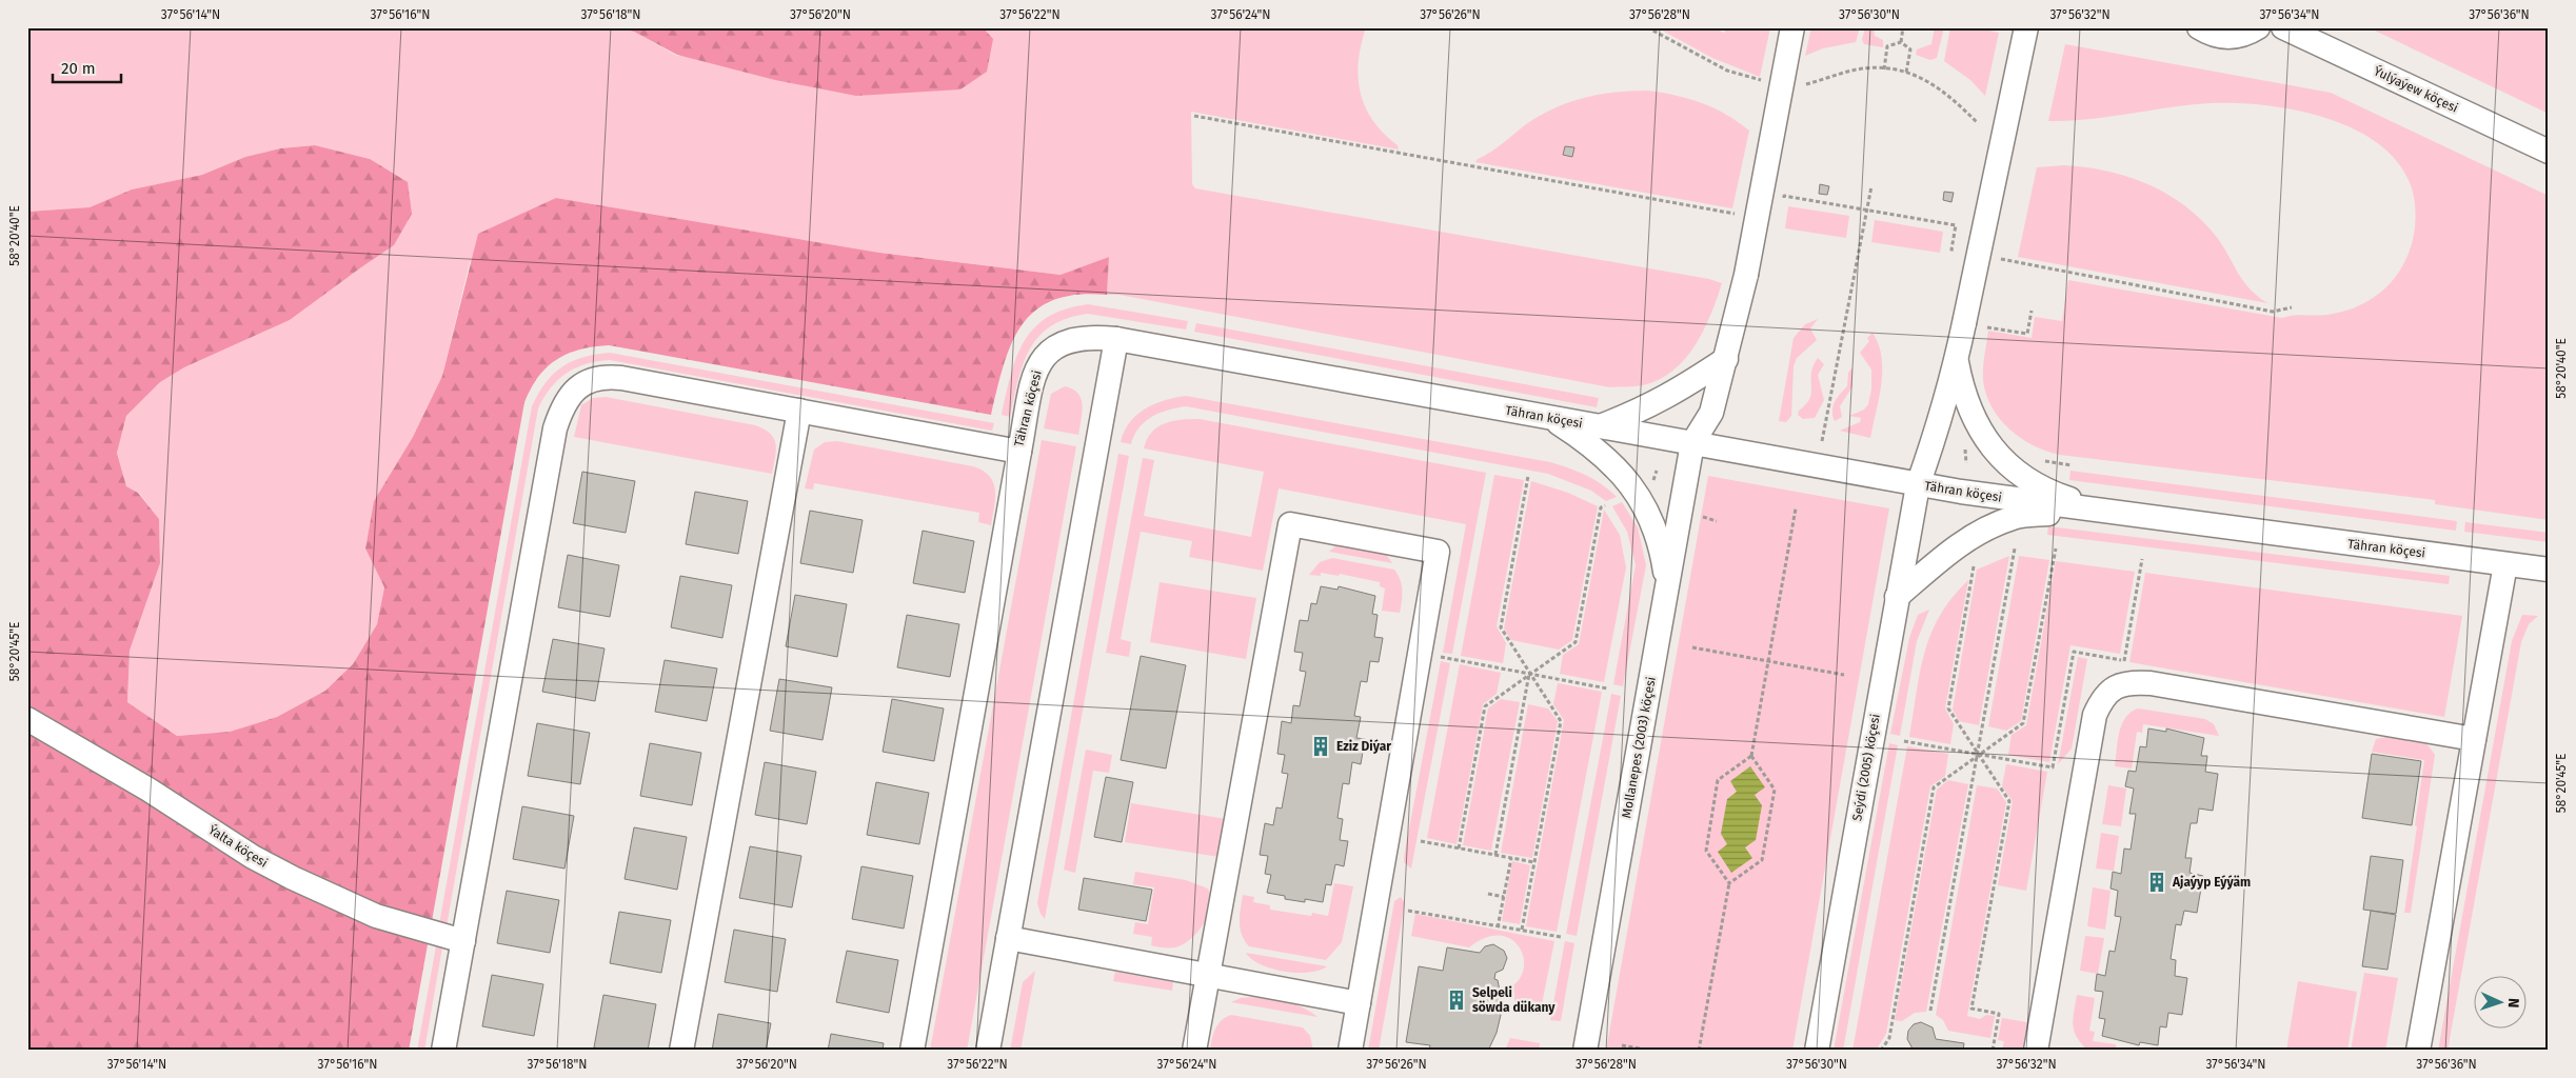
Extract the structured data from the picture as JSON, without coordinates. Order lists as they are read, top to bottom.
{
  "streets": {
    "street": [
      "Ýulýaýew köçesi",
      "Tähran köçesi",
      "Mollanepes (2003) köçesi",
      "Seýdi (2005) köçesi",
      "Ýalta köçesi"
    ]
  },
  "crossings": [
    ["Tähran köçesi", "Mollanepes (2003) köçesi"],
    ["Tähran köçesi", "Seýdi (2005) köçesi"],
    ["Tähran köçesi", "Ýalta köçesi"]
  ],
  "places": {
    "building": ["Eziz Diýar", "Ajaýyp Eýýäm", "Selpeli söwda dükany"]
  },
  "scale_bar": "20 m",
  "north": "right",
  "coordinates": [
    "37°56'14\"N",
    "37°56'16\"N",
    "37°56'18\"N",
    "37°56'20\"N",
    "37°56'22\"N",
    "37°56'24\"N",
    "37°56'26\"N",
    "37°56'28\"N",
    "37°56'30\"N",
    "37°56'32\"N",
    "37°56'34\"N",
    "37°56'36\"N",
    "58°20'40\"E",
    "58°20'45\"E"
  ]
}
